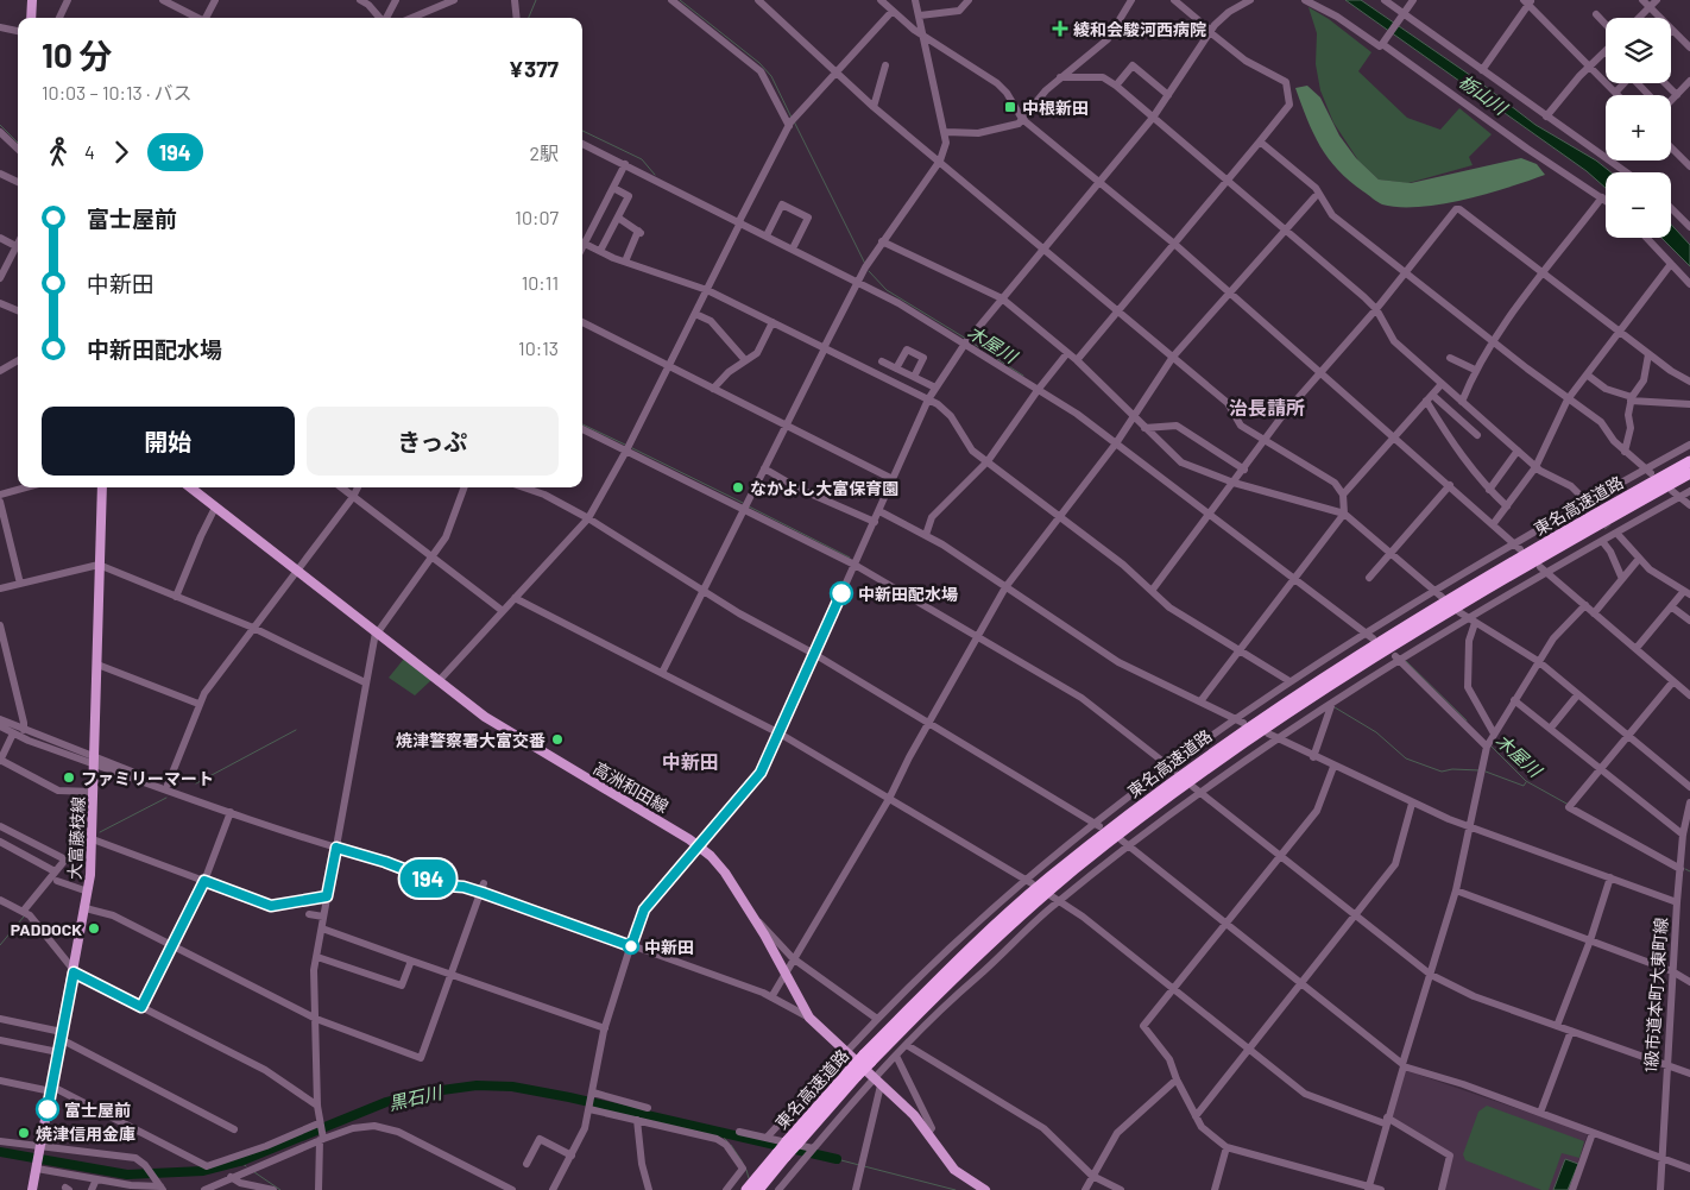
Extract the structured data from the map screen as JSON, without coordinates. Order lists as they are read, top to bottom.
{
  "streets": {
    "highway": ["東名高速道路"],
    "main road": ["高洲和田線", "大富藤枝線"],
    "street": ["1級市道本町大東町線"]
  },
  "districts": ["治長請所", "中新田"],
  "water": ["栃山川", "木屋川", "黒石川"],
  "places": {
    "health": ["綾和会駿河西病院"],
    "transit": ["中根新田"],
    "other": [
      "なかよし大富保育園",
      "中新田配水場",
      "焼津警察署大富交番",
      "ファミリーマート",
      "PADDOCK",
      "中新田",
      "富士屋前",
      "焼津信用金庫"
    ]
  },
  "lines": ["bus line 194"],
  "page": {
    "on_map": "194",
    "map_buttons": ["+", "−"],
    "heading": ["10 分", "10:03 – 10:13 · バス", "¥377"],
    "legs": ["4", "194", "2駅"],
    "list": [
      {
        "name": "富士屋前",
        "value": "10:07"
      },
      {
        "name": "中新田",
        "value": "10:11"
      },
      {
        "name": "中新田配水場",
        "value": "10:13"
      }
    ],
    "buttons": ["開始", "きっぷ"]
  }
}
